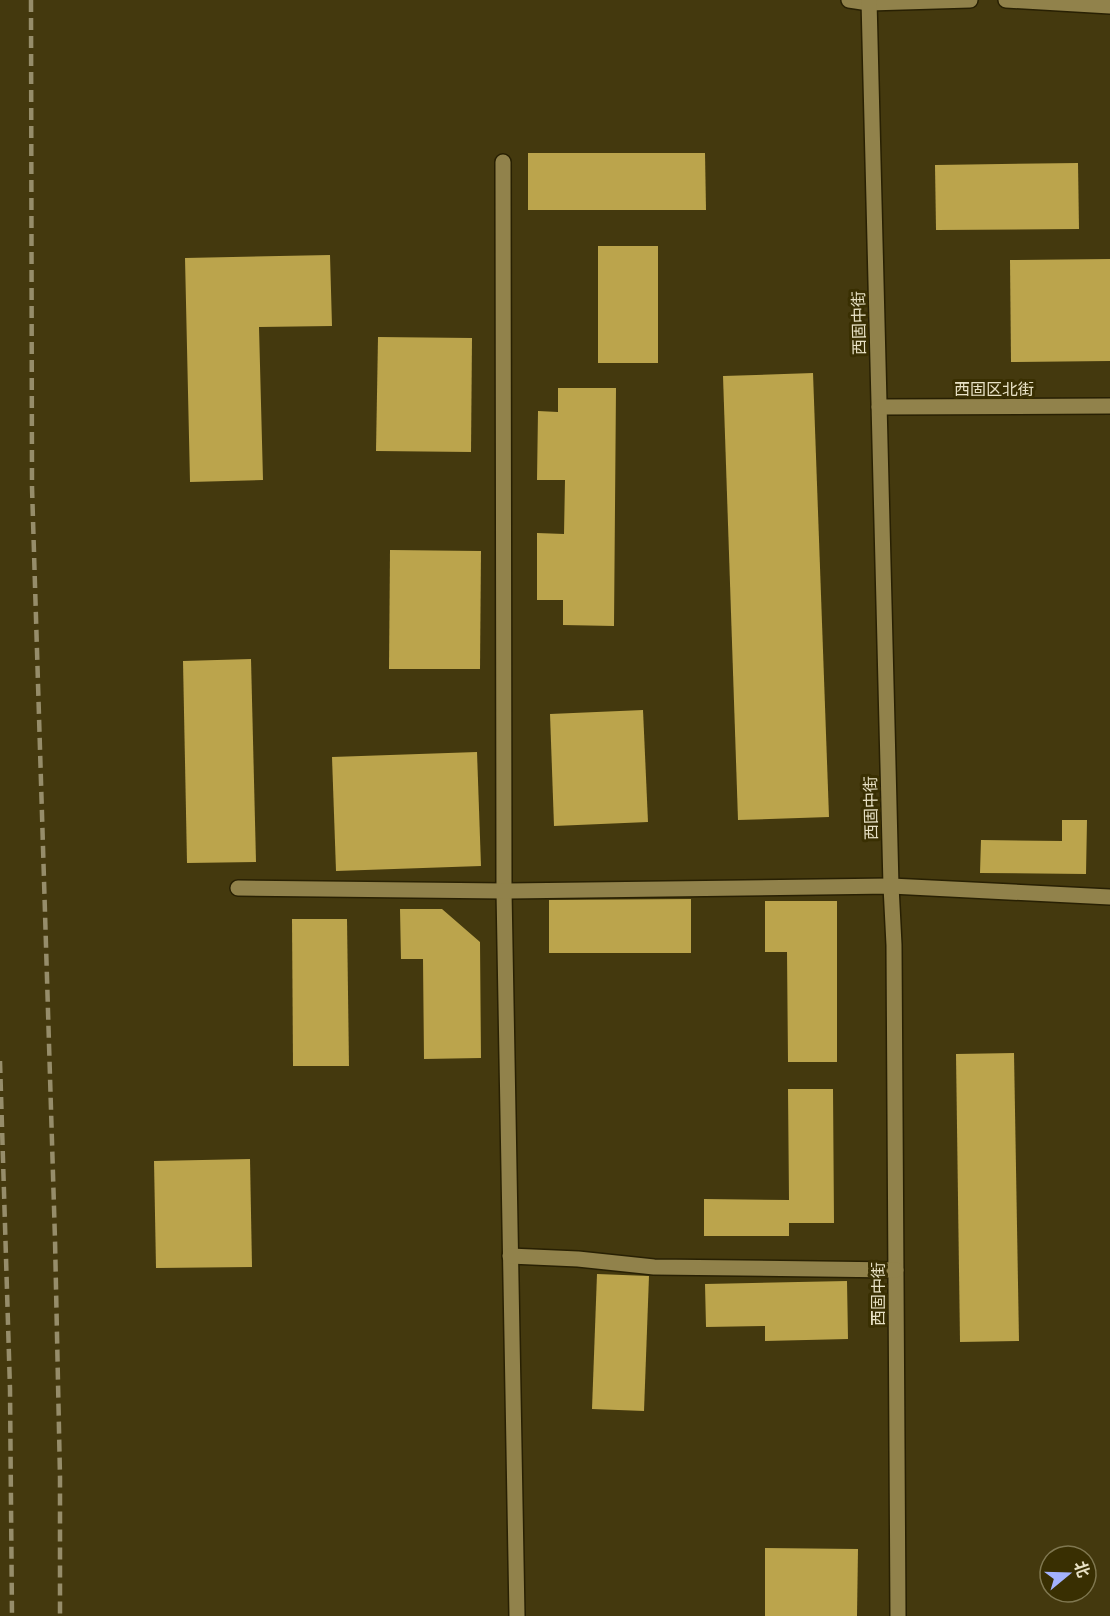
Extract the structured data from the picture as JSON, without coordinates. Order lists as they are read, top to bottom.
{
  "streets": {
    "street": ["西固中街", "西固区北街"]
  },
  "crossings": [
    ["西固中街", "西固区北街"]
  ],
  "north": "right"
}
